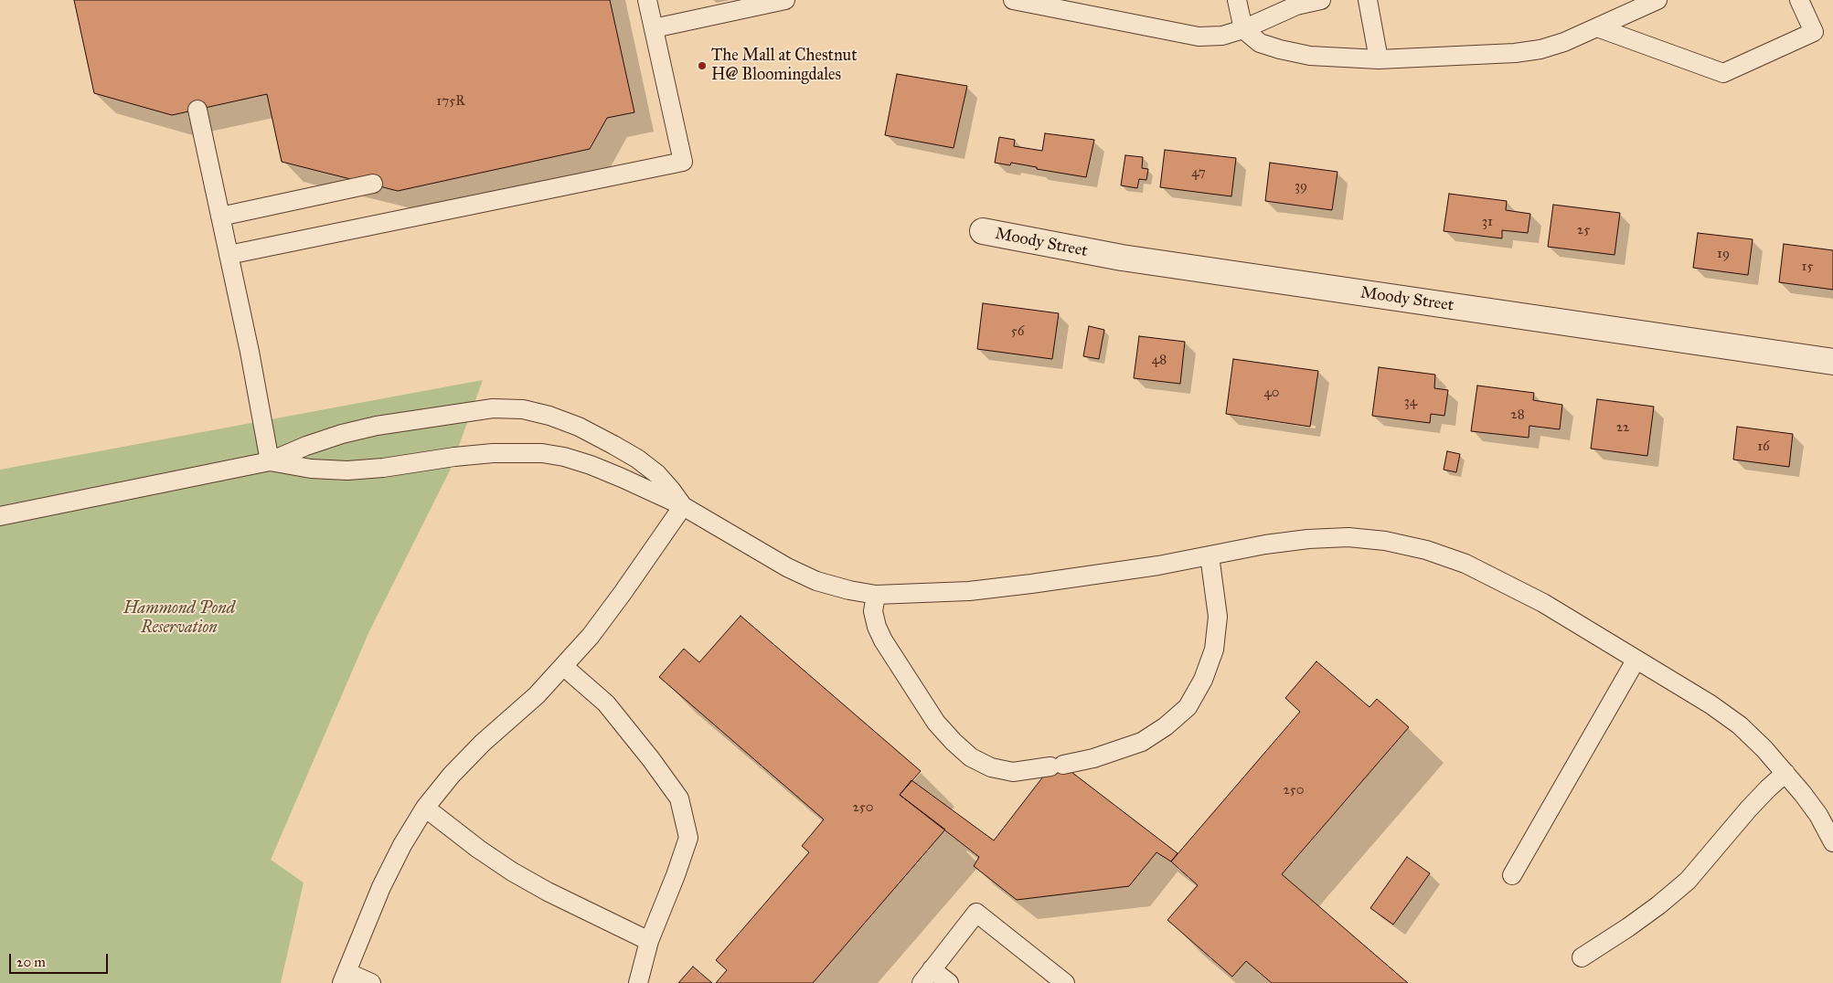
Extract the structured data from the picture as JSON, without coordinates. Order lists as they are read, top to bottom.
{
  "streets": {
    "street": ["Moody Street"]
  },
  "parks": ["Hammond Pond Reservation"],
  "places": ["The Mall at Chestnut H@ Bloomingdales"],
  "house_numbers": [
    "175R",
    "47",
    "39",
    "31",
    "25",
    "19",
    "15",
    "56",
    "48",
    "40",
    "34",
    "28",
    "22",
    "16",
    "250",
    "250"
  ],
  "scale_bar": "20 m"
}
